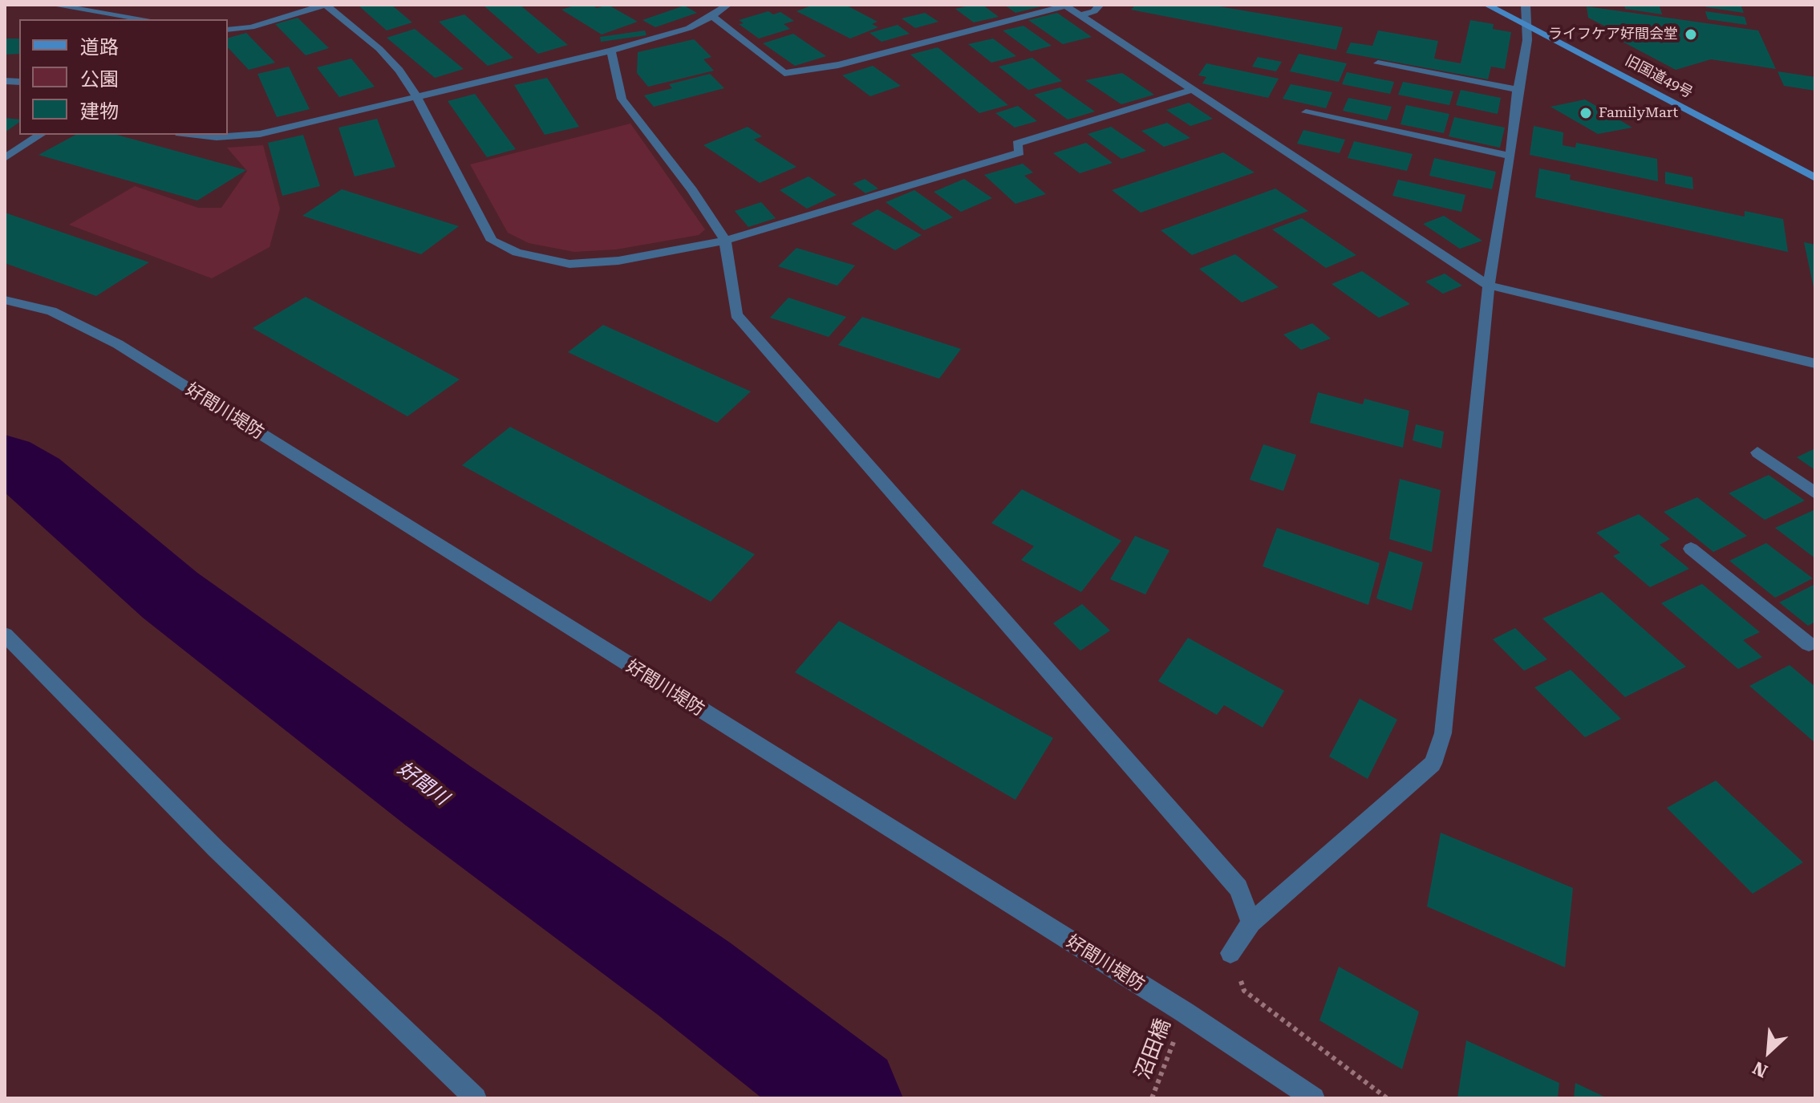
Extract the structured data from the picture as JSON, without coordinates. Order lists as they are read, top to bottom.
{
  "streets": {
    "street": ["旧国道49号", "好間川堤防"],
    "path": ["沼田橋"]
  },
  "crossings": [
    ["好間川堤防", "沼田橋"]
  ],
  "water": ["好間川"],
  "places": ["ライフケア好間会堂", "FamilyMart"],
  "legend": ["道路", "公園", "建物"],
  "north": "bottom left"
}
